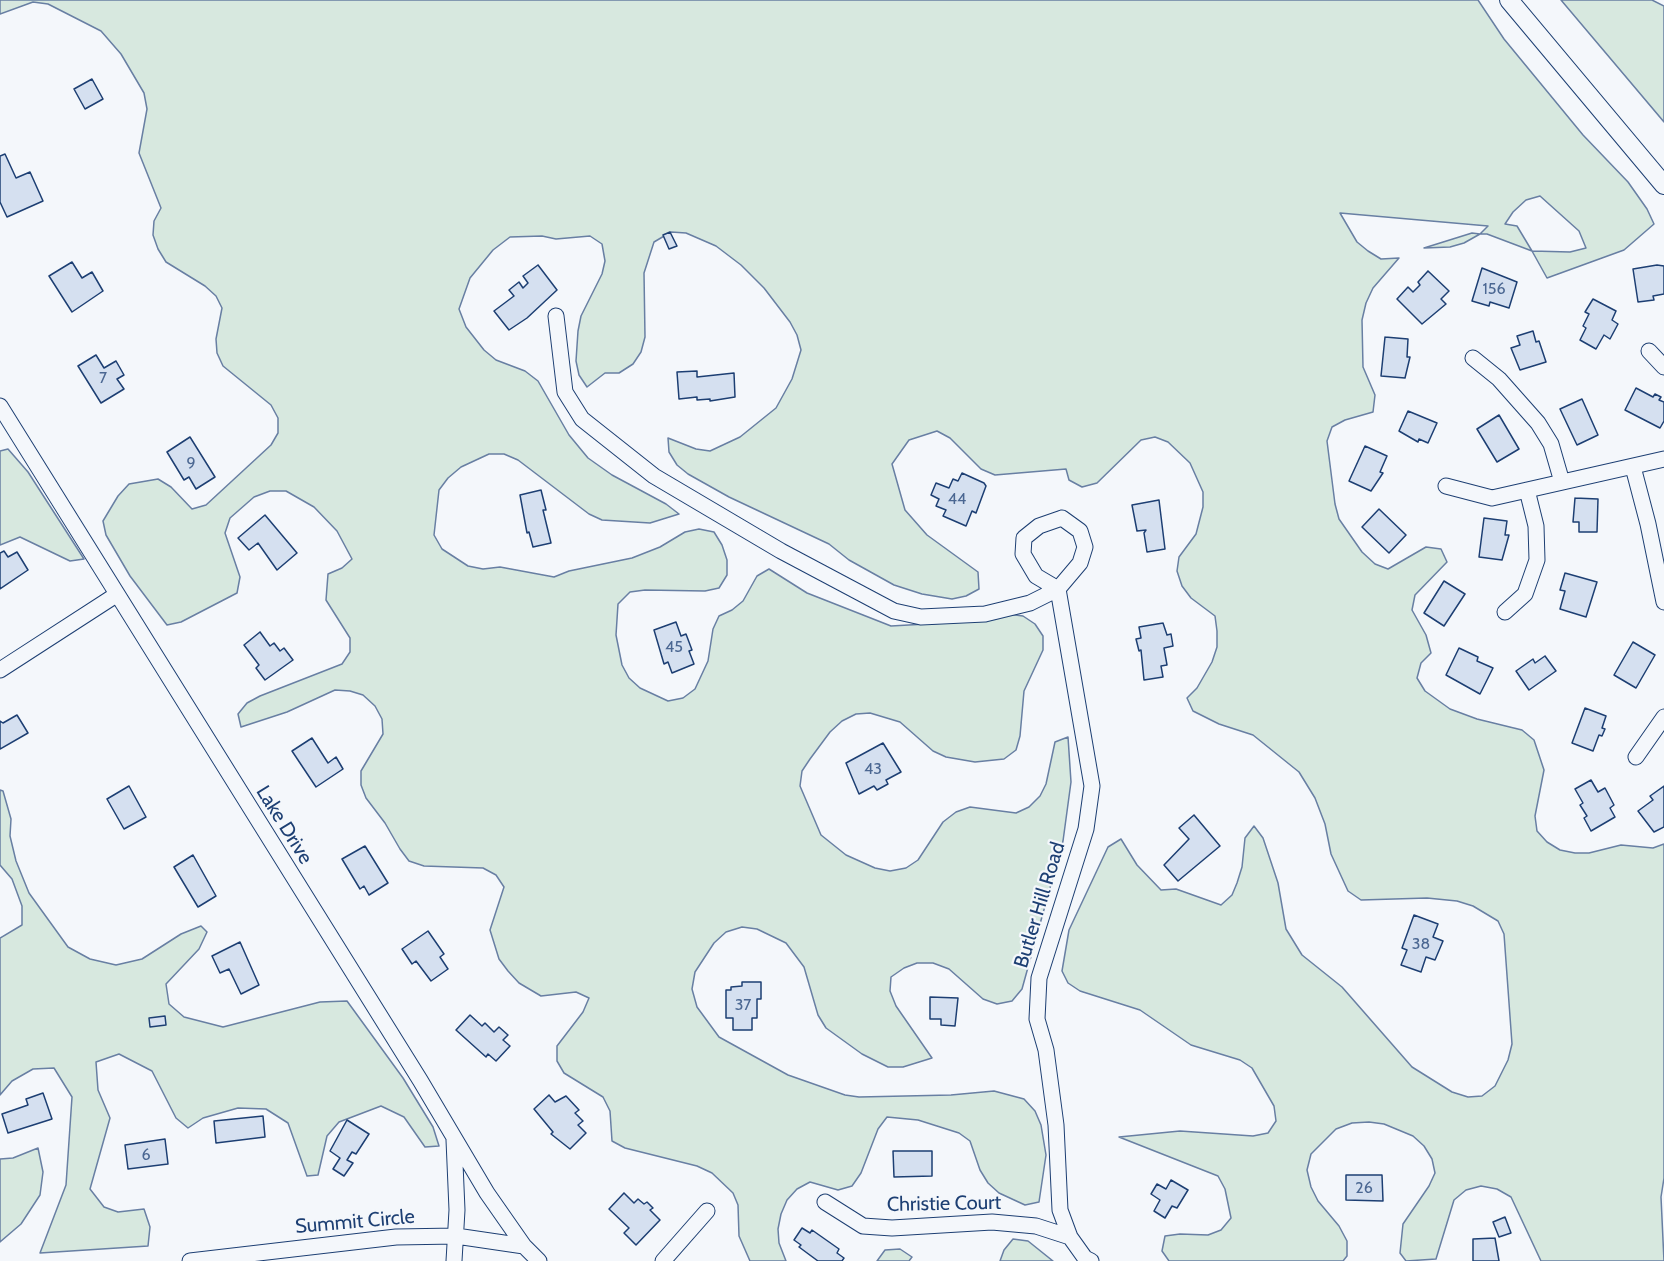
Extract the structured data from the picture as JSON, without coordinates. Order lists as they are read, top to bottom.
{
  "streets": {
    "street": [
      "Lake Drive",
      "Butler Hill Road",
      "Christie Court",
      "Summit Circle"
    ]
  },
  "crossings": [
    ["Lake Drive", "Summit Circle"],
    ["Butler Hill Road", "Christie Court"]
  ],
  "house_numbers": [
    "156",
    "7",
    "9",
    "44",
    "45",
    "43",
    "38",
    "37",
    "6",
    "26"
  ]
}
